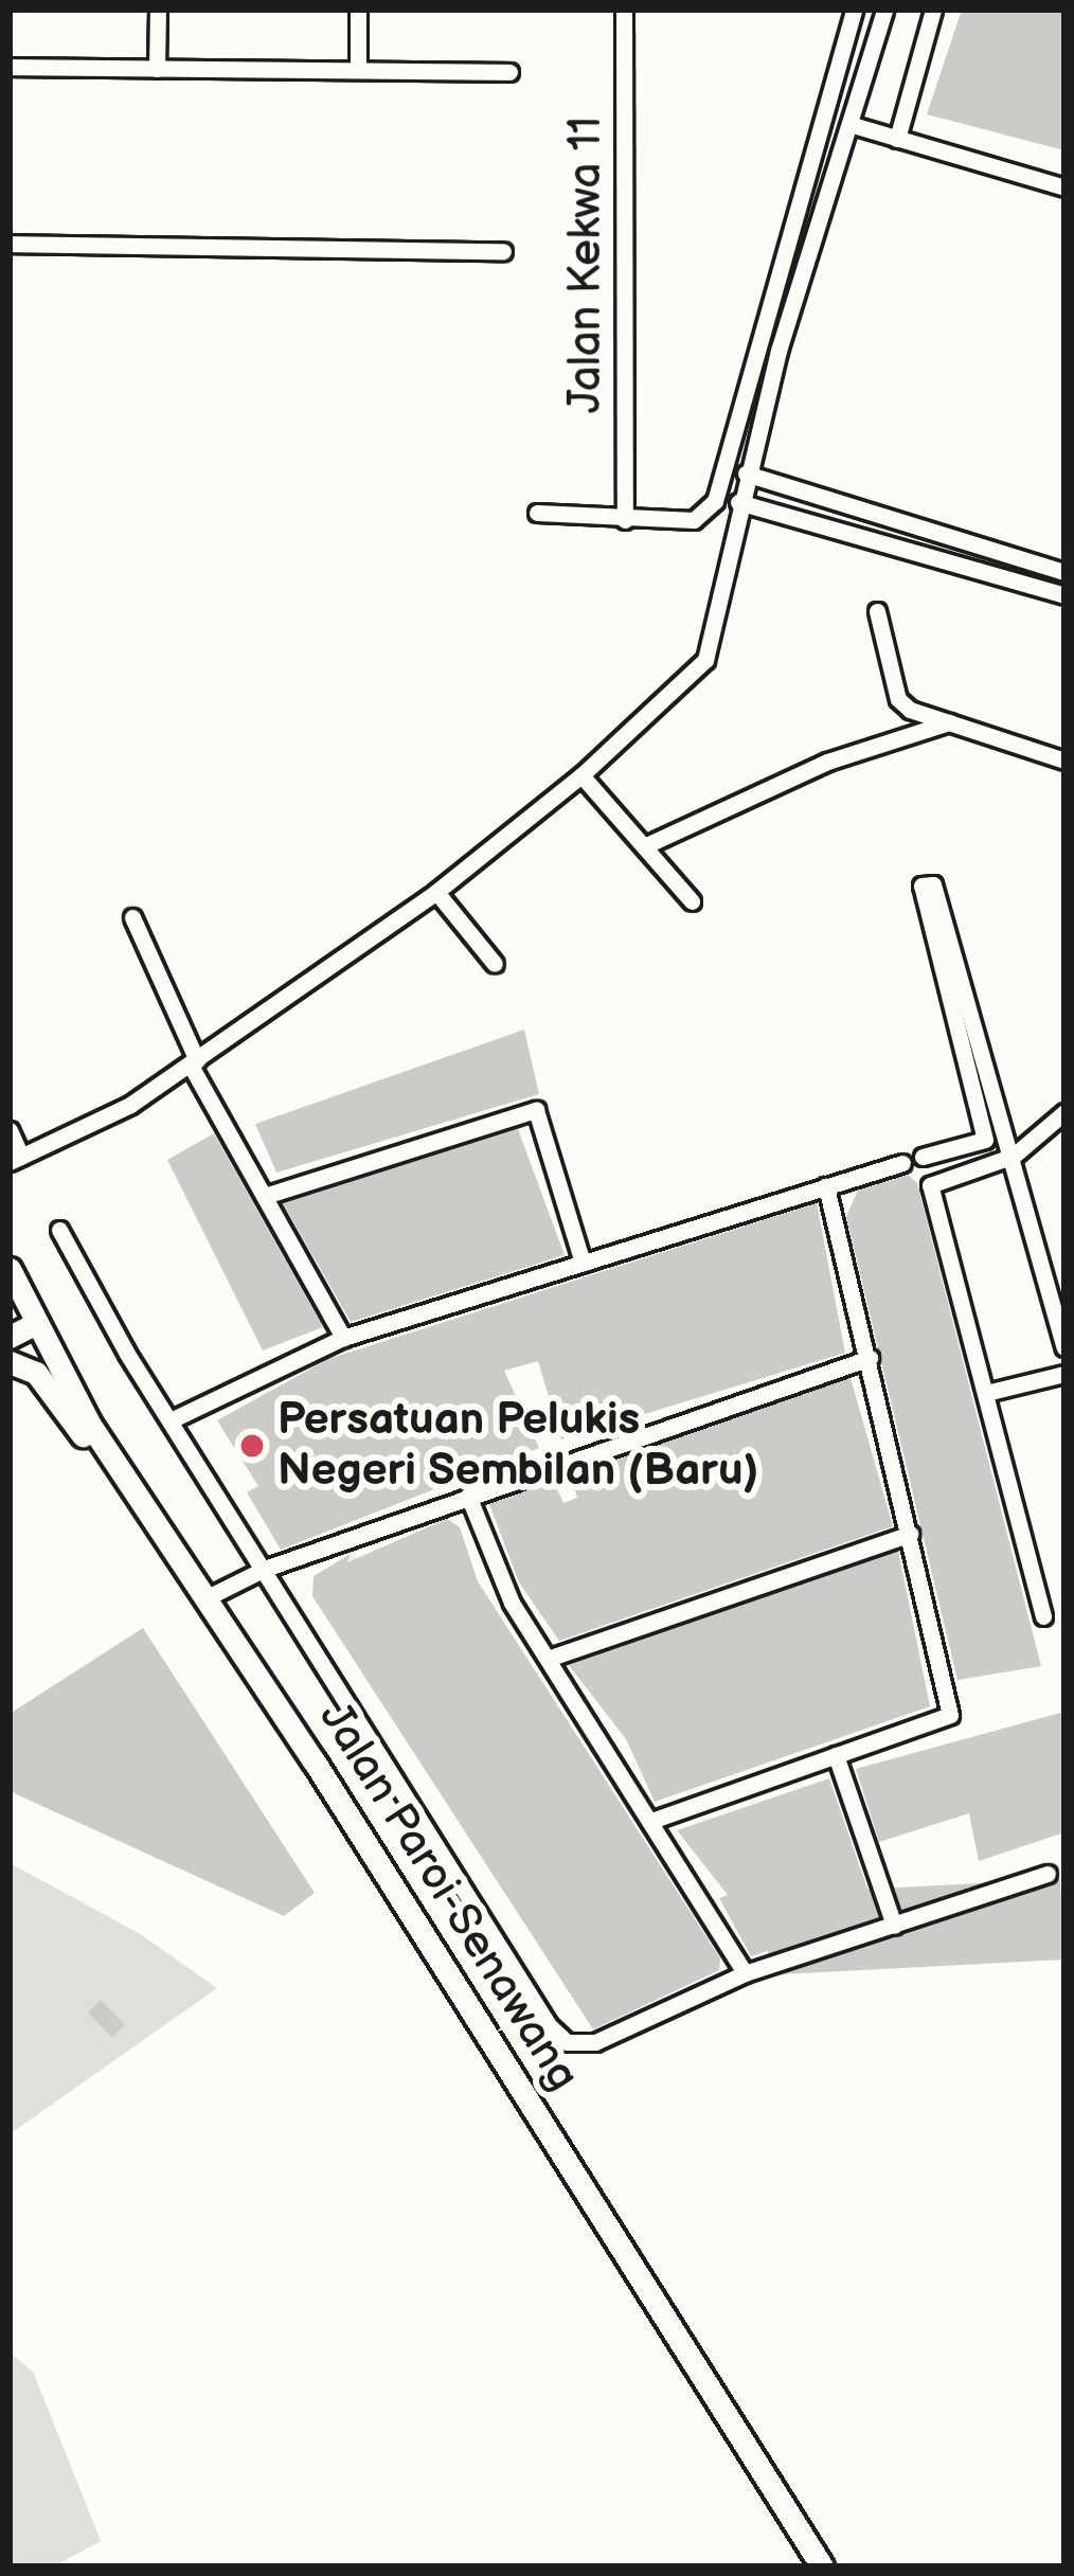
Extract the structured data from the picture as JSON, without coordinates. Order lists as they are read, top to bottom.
{
  "streets": {
    "main road": ["Jalan Paroi-Senawang"],
    "street": ["Jalan Kekwa 11"]
  },
  "places": ["Persatuan Pelukis Negeri Sembilan (Baru)"]
}
